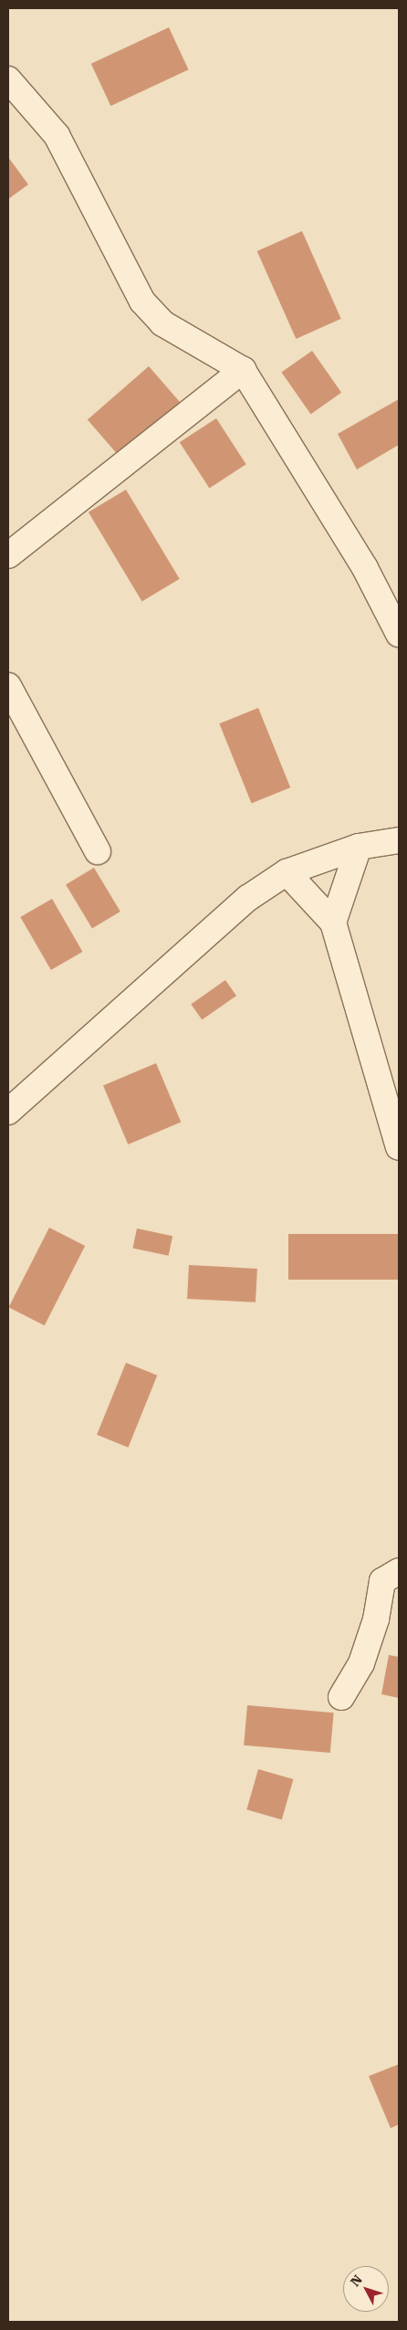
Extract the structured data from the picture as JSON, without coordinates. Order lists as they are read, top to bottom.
{
  "north": "top left"
}
